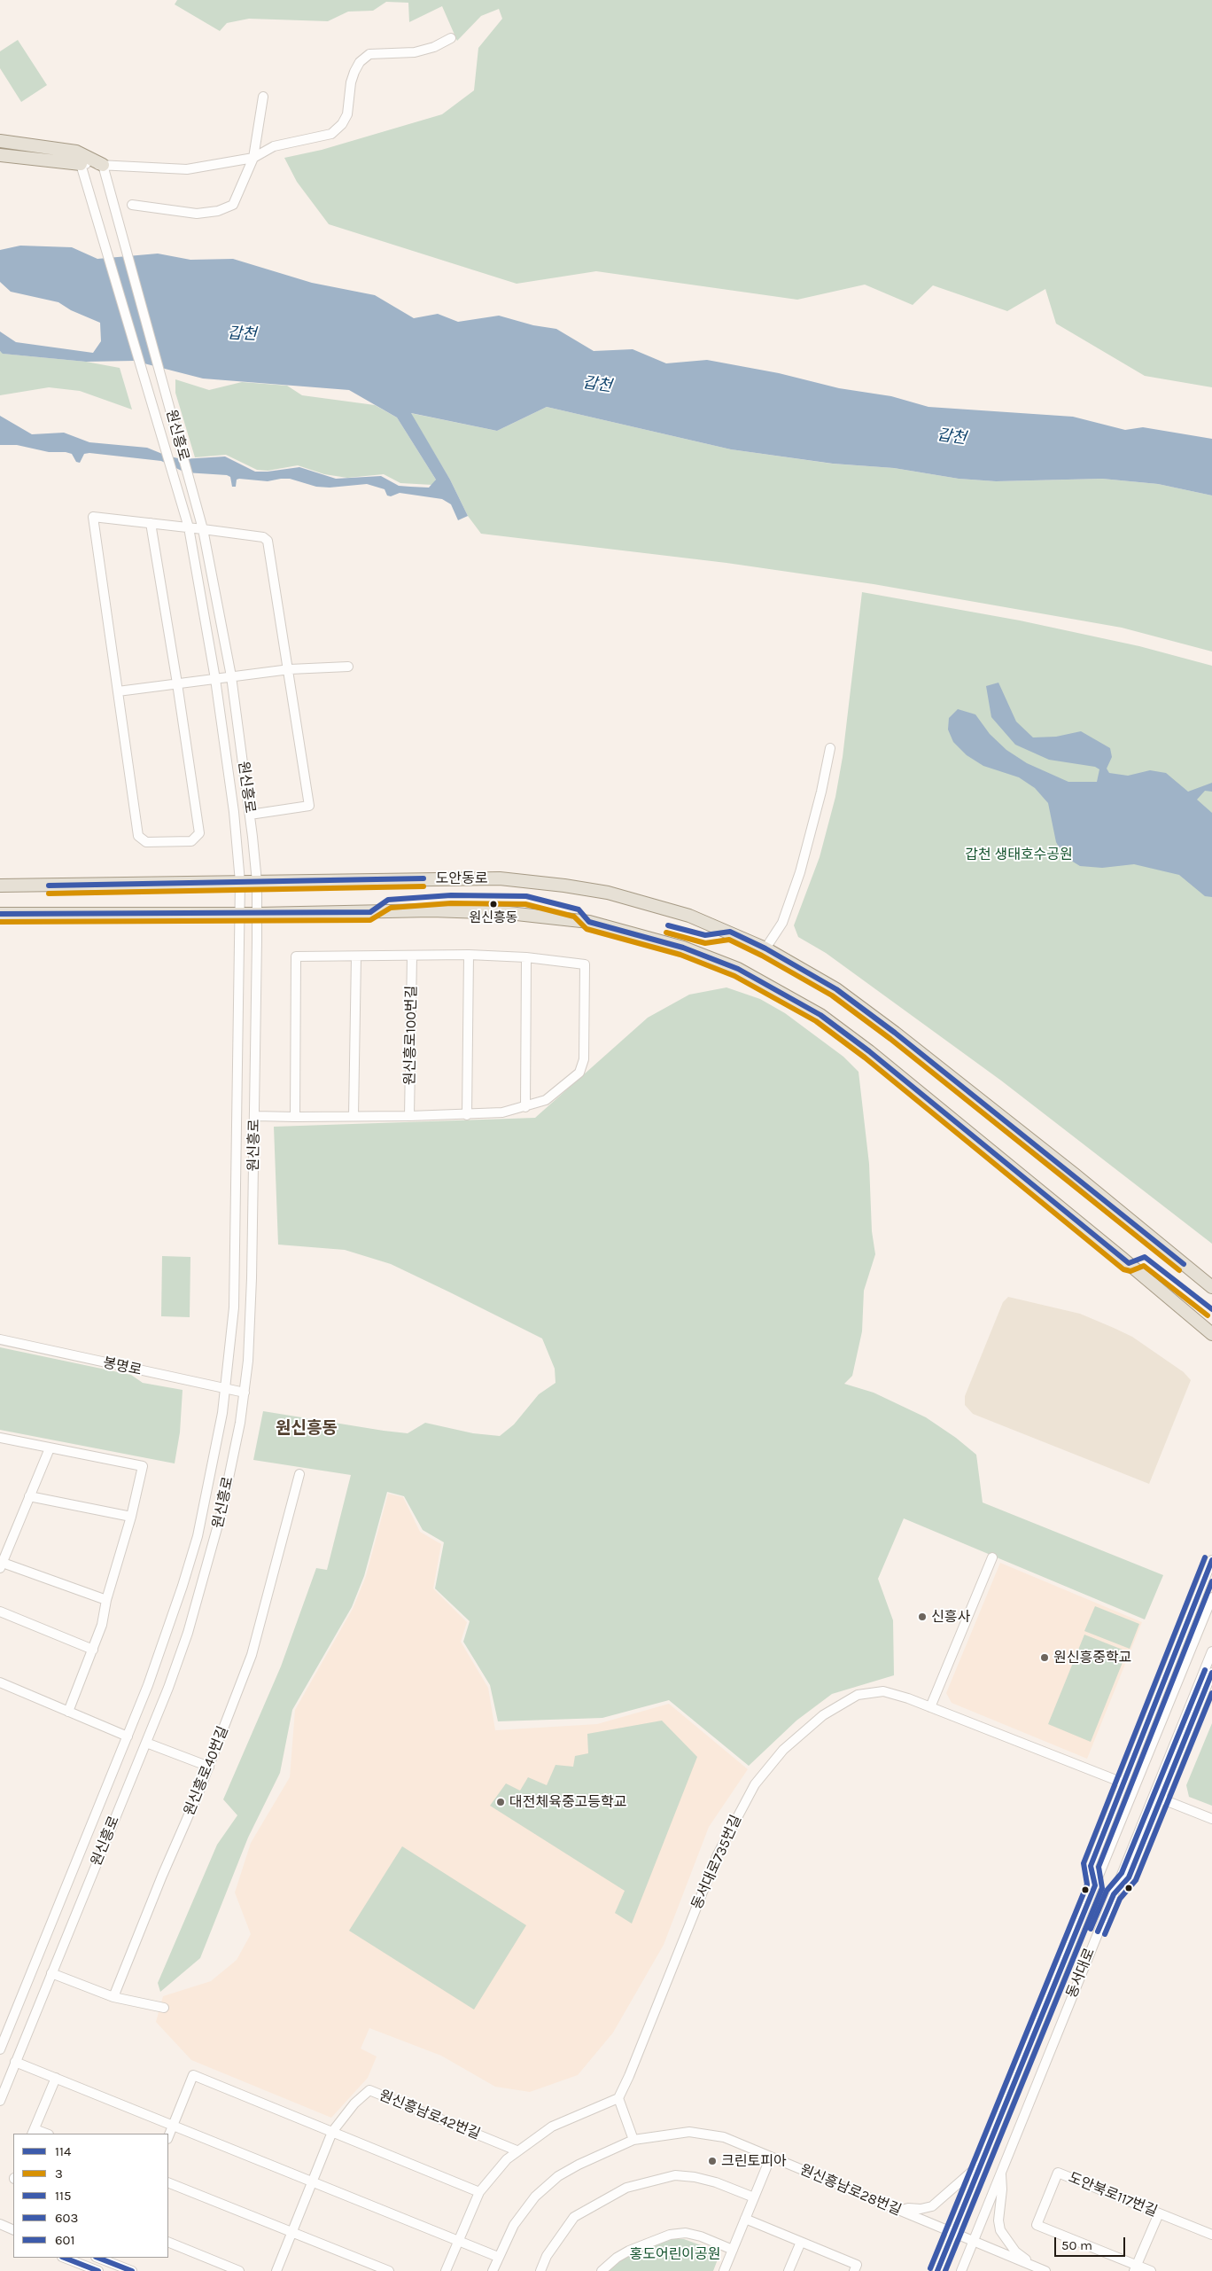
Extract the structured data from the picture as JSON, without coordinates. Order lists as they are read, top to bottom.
{
  "streets": {
    "main road": ["도안동로"],
    "street": [
      "원신흥로",
      "원신흥로100번길",
      "봉명로",
      "원신흥로40번길",
      "동서대로735번길",
      "동서대로",
      "원신흥남로42번길",
      "원신흥남로28번길",
      "도안북로117번길"
    ]
  },
  "crossings": [
    ["원신흥로", "도안동로"],
    ["원신흥로", "봉명로"],
    ["동서대로", "원신흥남로28번길"]
  ],
  "districts": ["원신흥동"],
  "water": ["갑천"],
  "parks": ["갑천 생태호수공원", "홍도어린이공원"],
  "places": [
    "원신흥동",
    "신흥사",
    "원신흥중학교",
    "대전체육중고등학교",
    "크린토피아"
  ],
  "lines": [
    "transit line 114",
    "transit line 3",
    "transit line 601",
    "transit line 115",
    "transit line 603"
  ],
  "legend": [
    "114",
    "3",
    "115",
    "603",
    "601"
  ],
  "scale_bar": "50 m"
}
